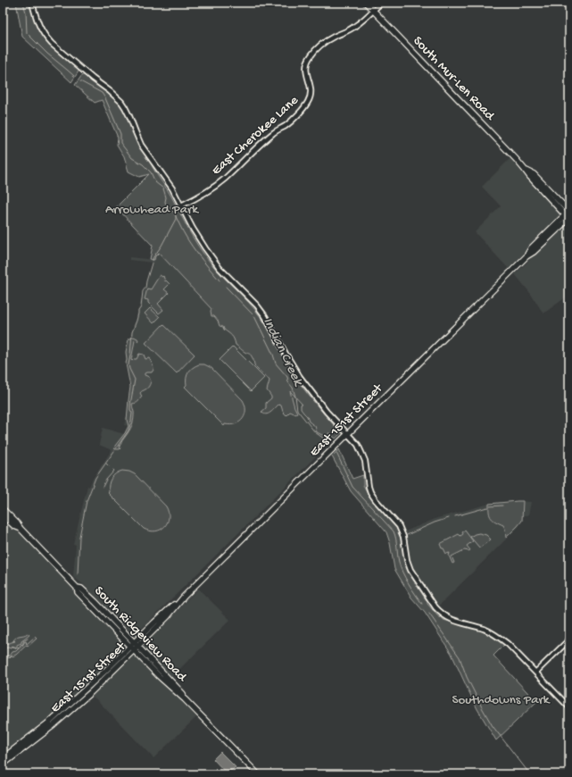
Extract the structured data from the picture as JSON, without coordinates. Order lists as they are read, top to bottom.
{
  "streets": {
    "main road": ["South Mur-Len Road", "East 151st Street", "South Ridgeview Road"],
    "street": ["East Cherokee Lane"]
  },
  "crossings": [
    ["South Mur-Len Road", "East Cherokee Lane"],
    ["South Mur-Len Road", "East 151st Street"],
    ["East 151st Street", "South Ridgeview Road"]
  ],
  "water": ["Indian Creek"],
  "parks": ["Arrowhead Park", "Southdowns Park"]
}
